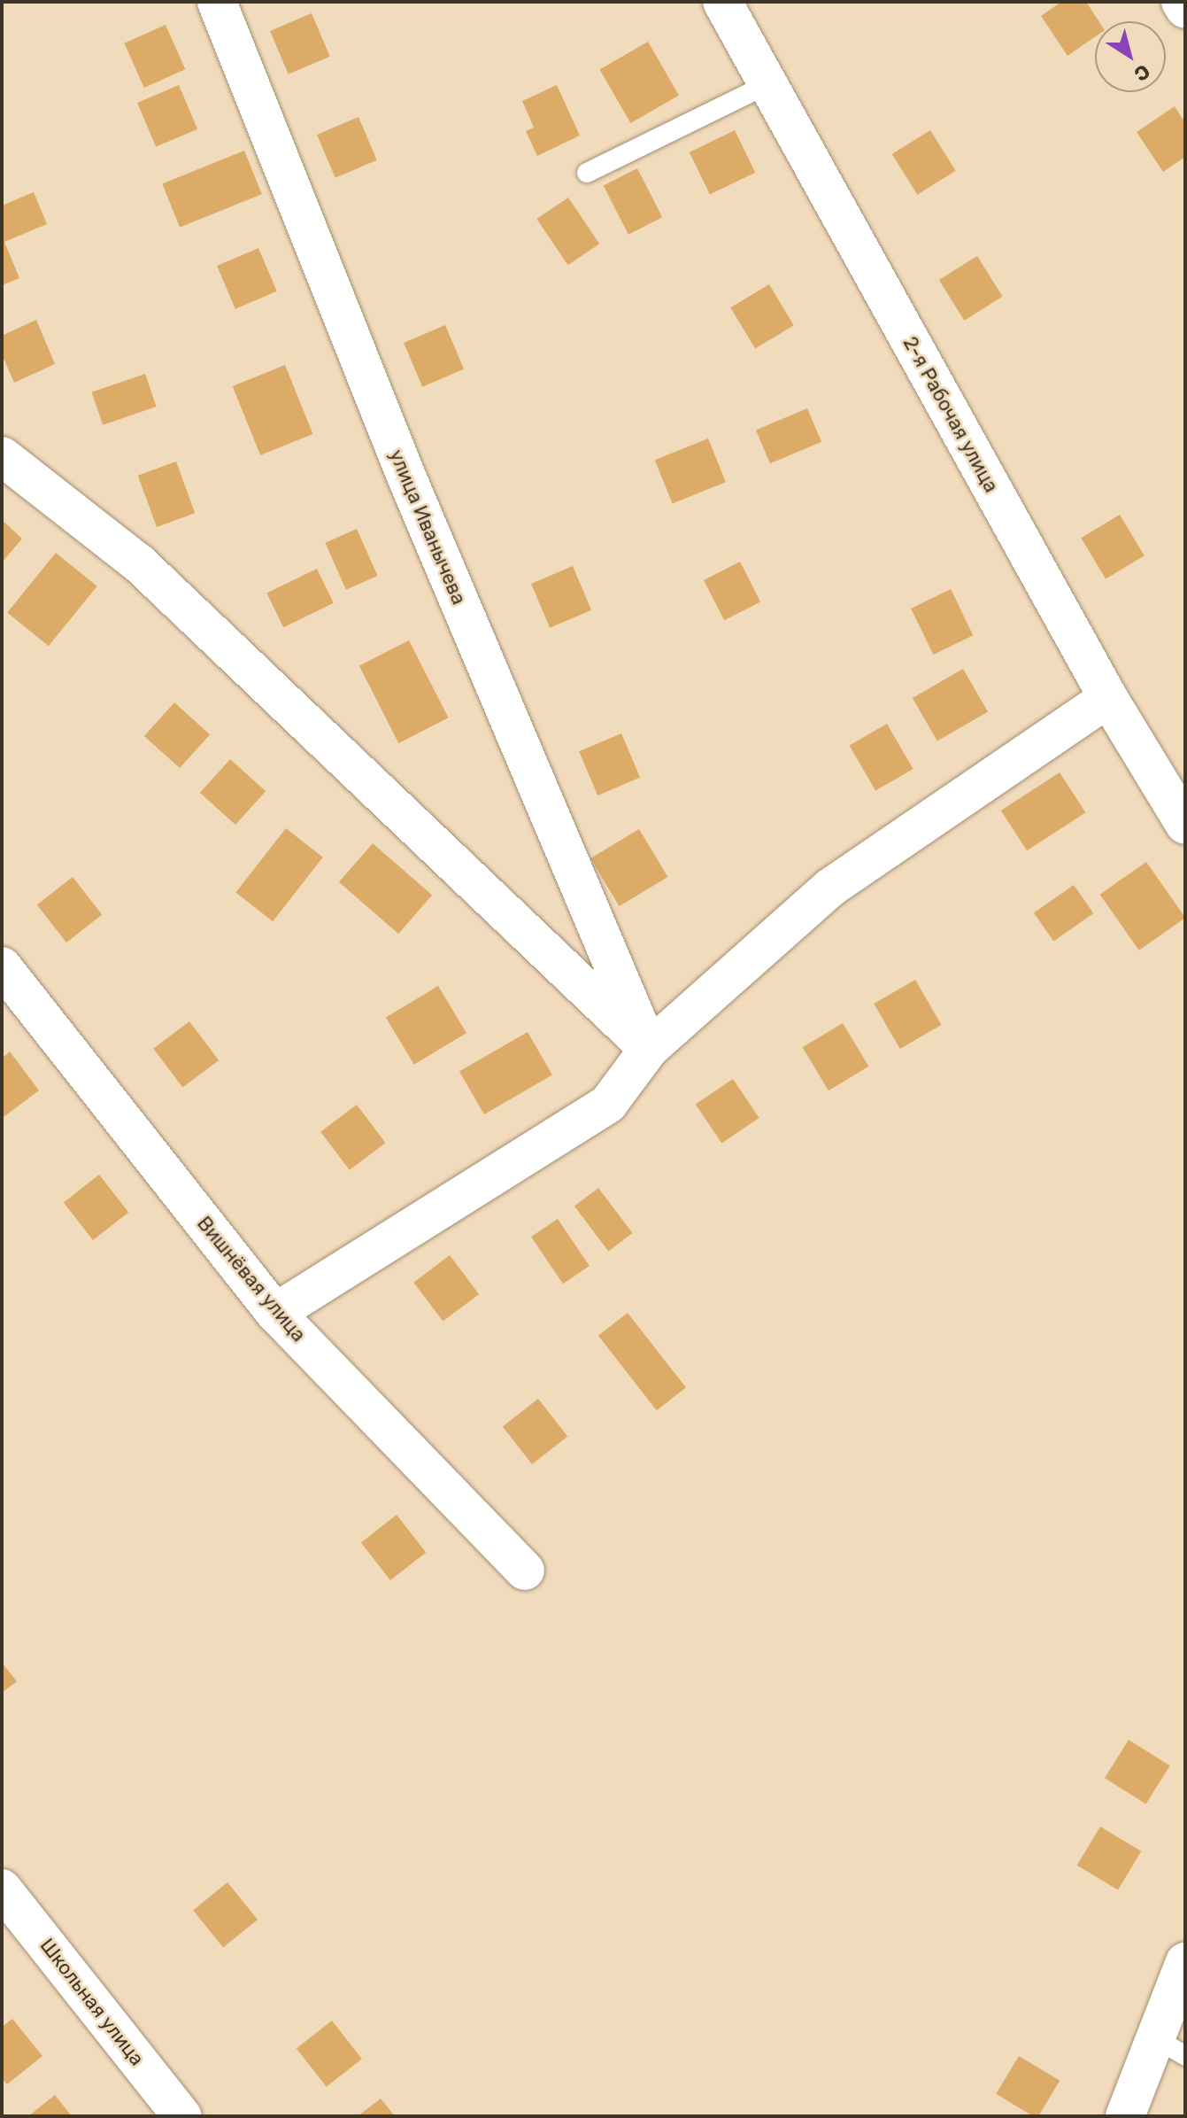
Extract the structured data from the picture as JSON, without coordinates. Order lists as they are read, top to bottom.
{
  "streets": {
    "street": [
      "2-я Рабочая улица",
      "улица Иванычева",
      "Вишнёвая улица",
      "Школьная улица"
    ]
  },
  "north": "bottom right"
}
